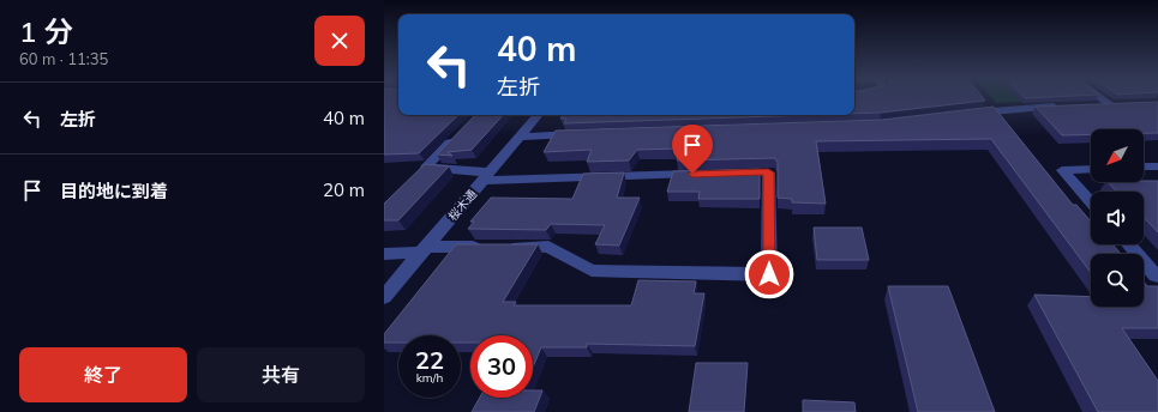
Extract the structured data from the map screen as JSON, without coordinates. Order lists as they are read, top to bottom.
{
  "streets": {
    "street": ["桜木通"]
  },
  "north": "bottom left",
  "page": {
    "heading": ["1 分", "60 m · 11:35"],
    "turn": ["40 m", "左折"],
    "list": [
      {
        "name": "左折",
        "value": "40 m"
      },
      {
        "name": "目的地に到着",
        "value": "20 m"
      }
    ],
    "speed": "22 km/h",
    "limit": "30",
    "buttons": ["終了", "共有"]
  }
}
